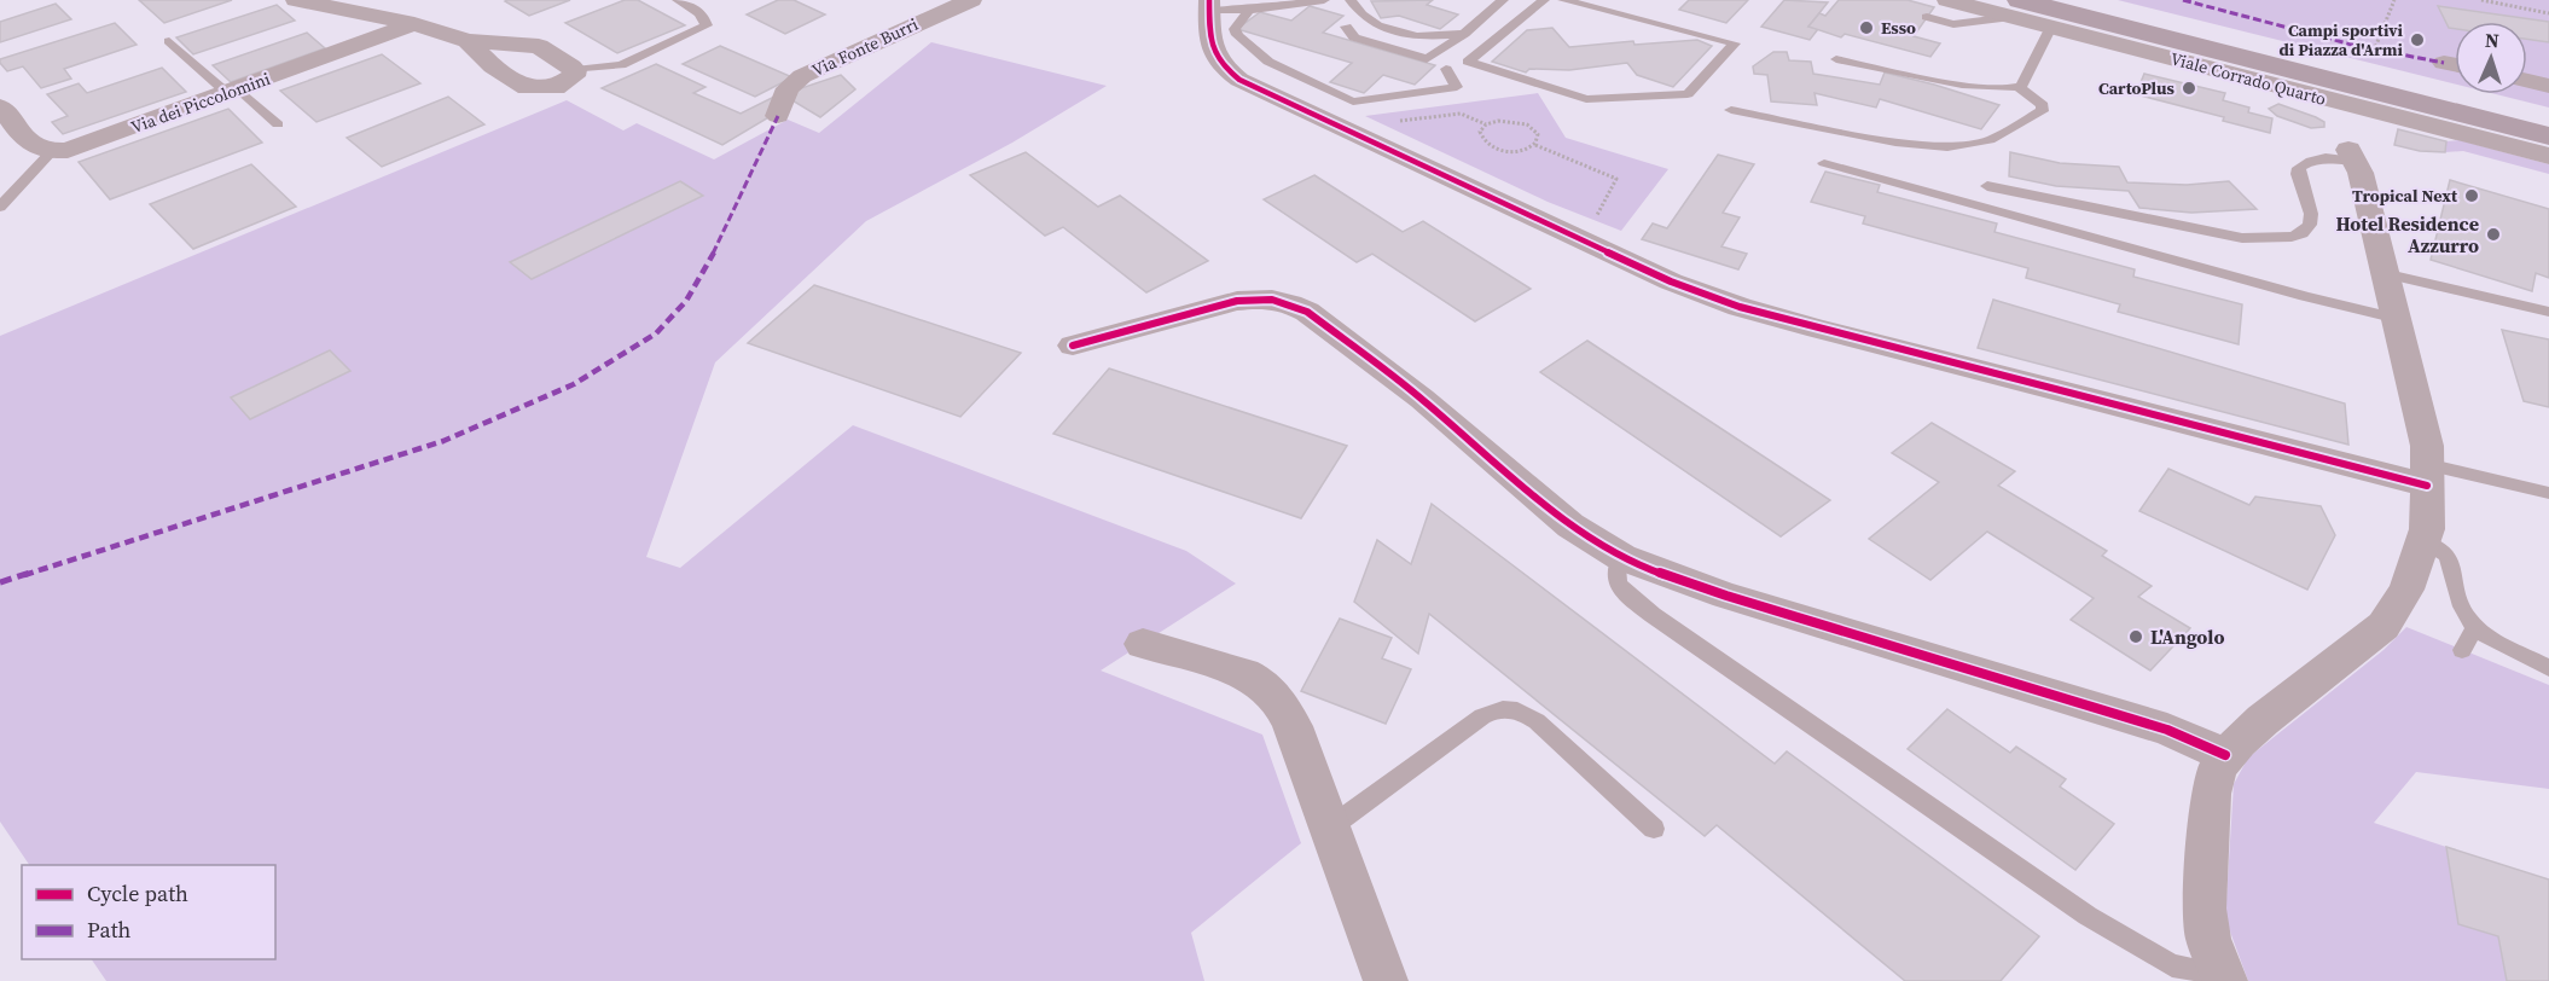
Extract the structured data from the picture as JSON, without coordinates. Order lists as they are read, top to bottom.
{
  "streets": {
    "main road": ["Viale Corrado Quarto"],
    "street": ["Via Fonte Burri", "Via dei Piccolomini"]
  },
  "places": [
    "Esso",
    "Campi sportivi di Piazza d'Armi",
    "CartoPlus",
    "Tropical Next",
    "Hotel Residence Azzurro",
    "L'Angolo"
  ],
  "legend": ["Cycle path", "Path"],
  "north": "top"
}
